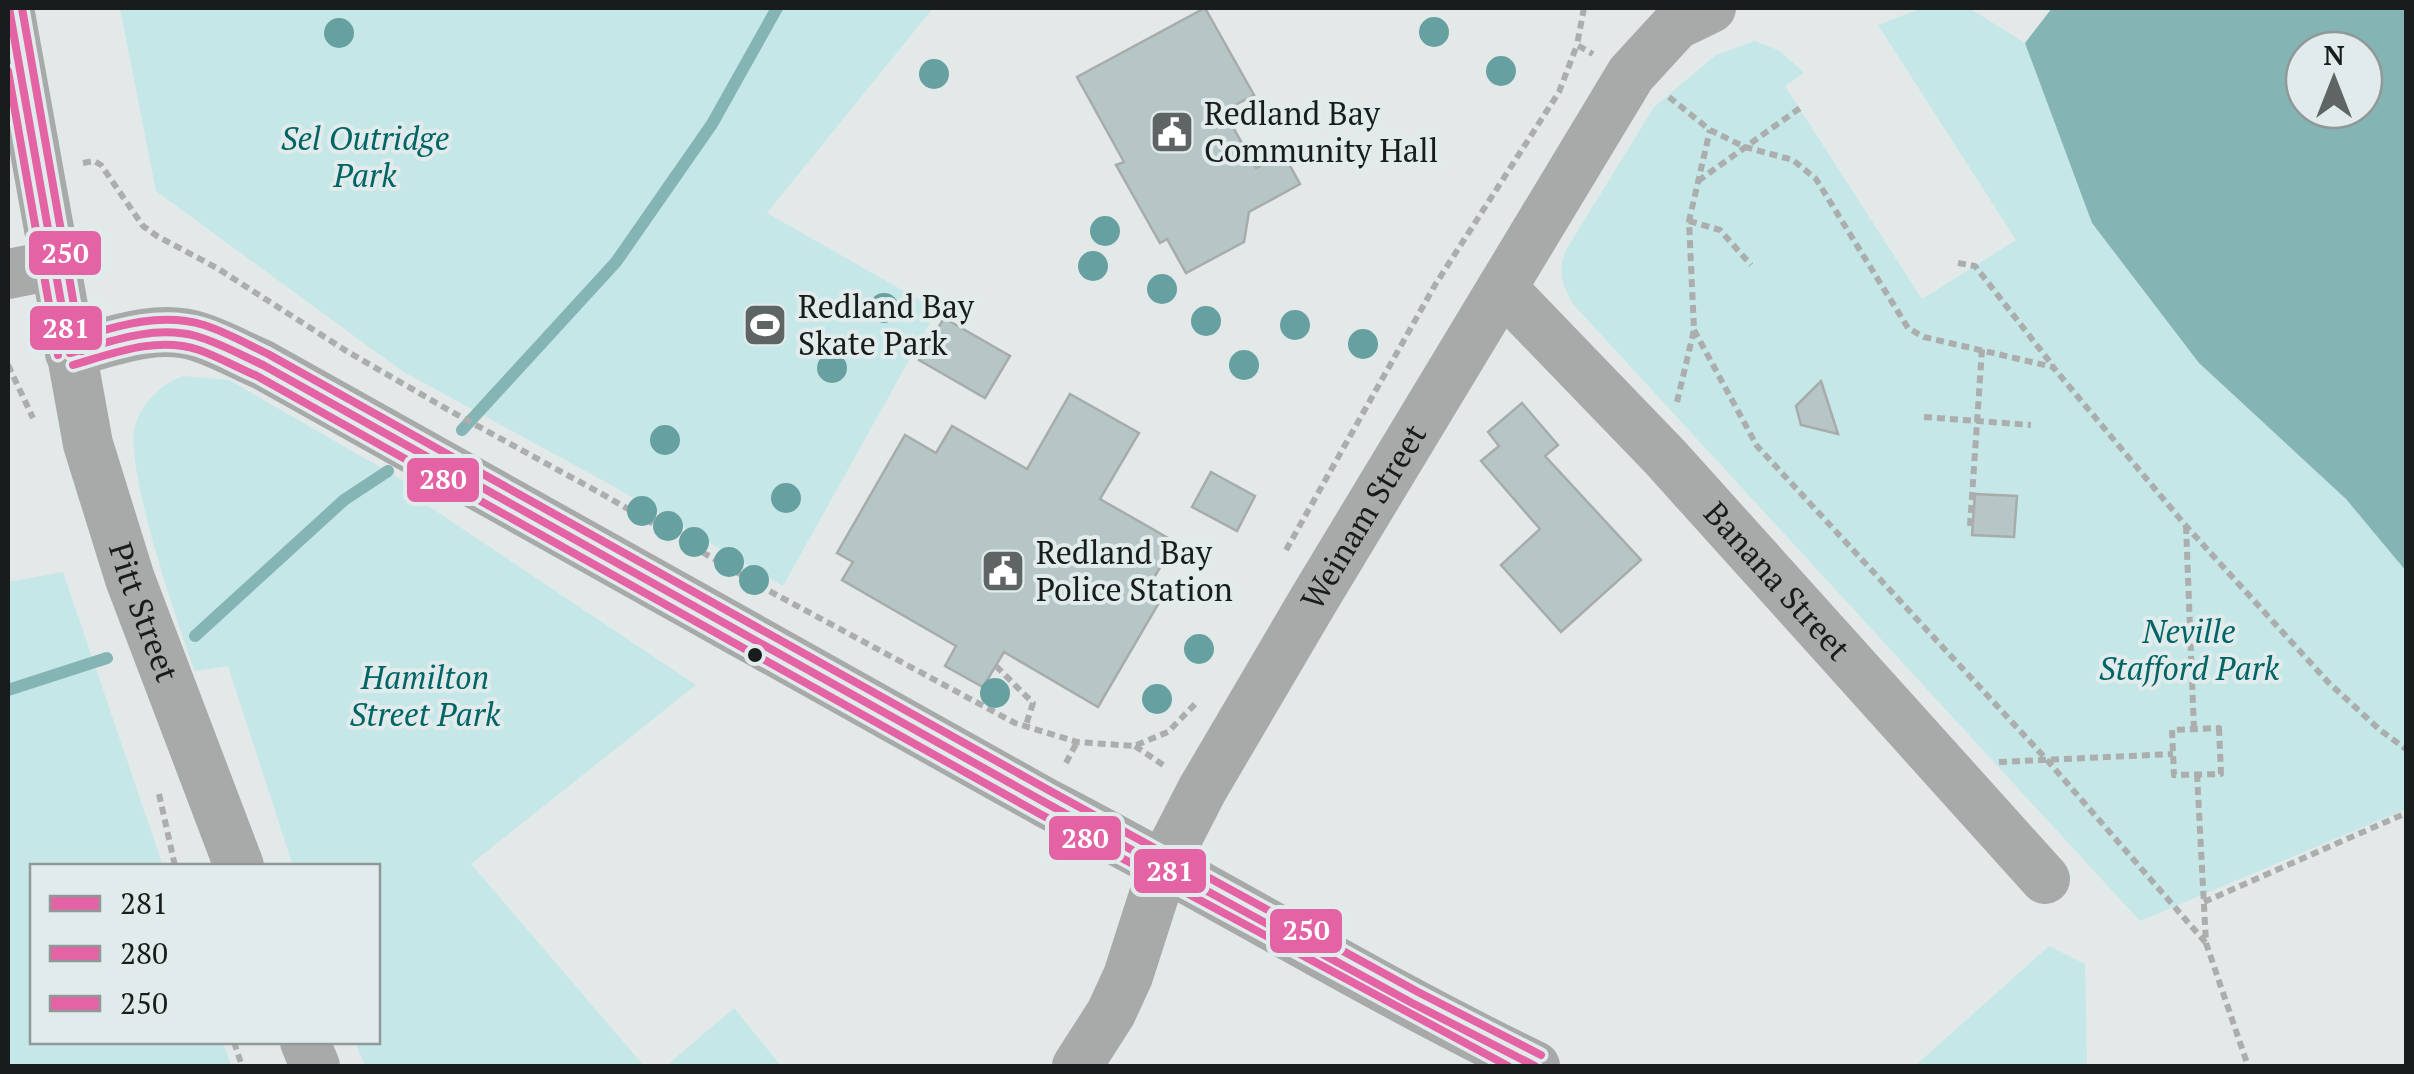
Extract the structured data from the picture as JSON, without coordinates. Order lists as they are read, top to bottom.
{
  "streets": {
    "street": ["Weinam Street", "Banana Street", "Pitt Street"]
  },
  "crossings": [
    ["Weinam Street", "Banana Street"]
  ],
  "parks": ["Sel Outridge Park", "Neville Stafford Park", "Hamilton Street Park"],
  "places": {
    "public building": ["Redland Bay Community Hall", "Redland Bay Police Station"],
    "sports": ["Redland Bay Skate Park"]
  },
  "lines": ["transit line 281", "transit line 250", "transit line 280"],
  "legend": ["281", "280", "250"],
  "north": "top"
}
